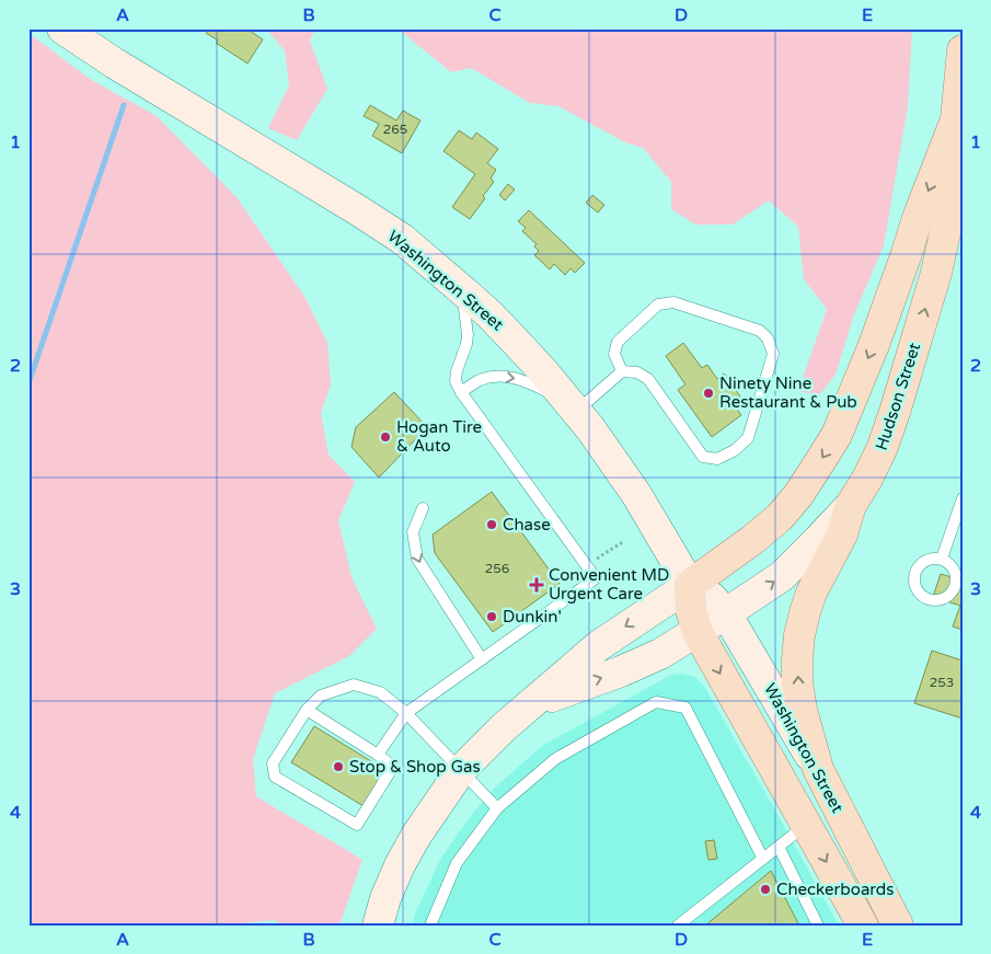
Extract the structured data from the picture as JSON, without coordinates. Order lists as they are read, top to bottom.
{
  "streets": {
    "main road": ["Washington Street", "Hudson Street"]
  },
  "crossings": [
    ["Washington Street", "Hudson Street"]
  ],
  "places": {
    "other": [
      "Ninety Nine Restaurant & Pub",
      "Hogan Tire & Auto",
      "Chase",
      "Dunkin'",
      "Stop & Shop Gas",
      "Checkerboards"
    ],
    "health": ["Convenient MD Urgent Care"]
  },
  "house_numbers": ["265", "256", "253"],
  "grid": {
    "columns": [
      "A",
      "B",
      "C",
      "D",
      "E"
    ],
    "rows": [
      "1",
      "2",
      "3",
      "4"
    ]
  }
}
